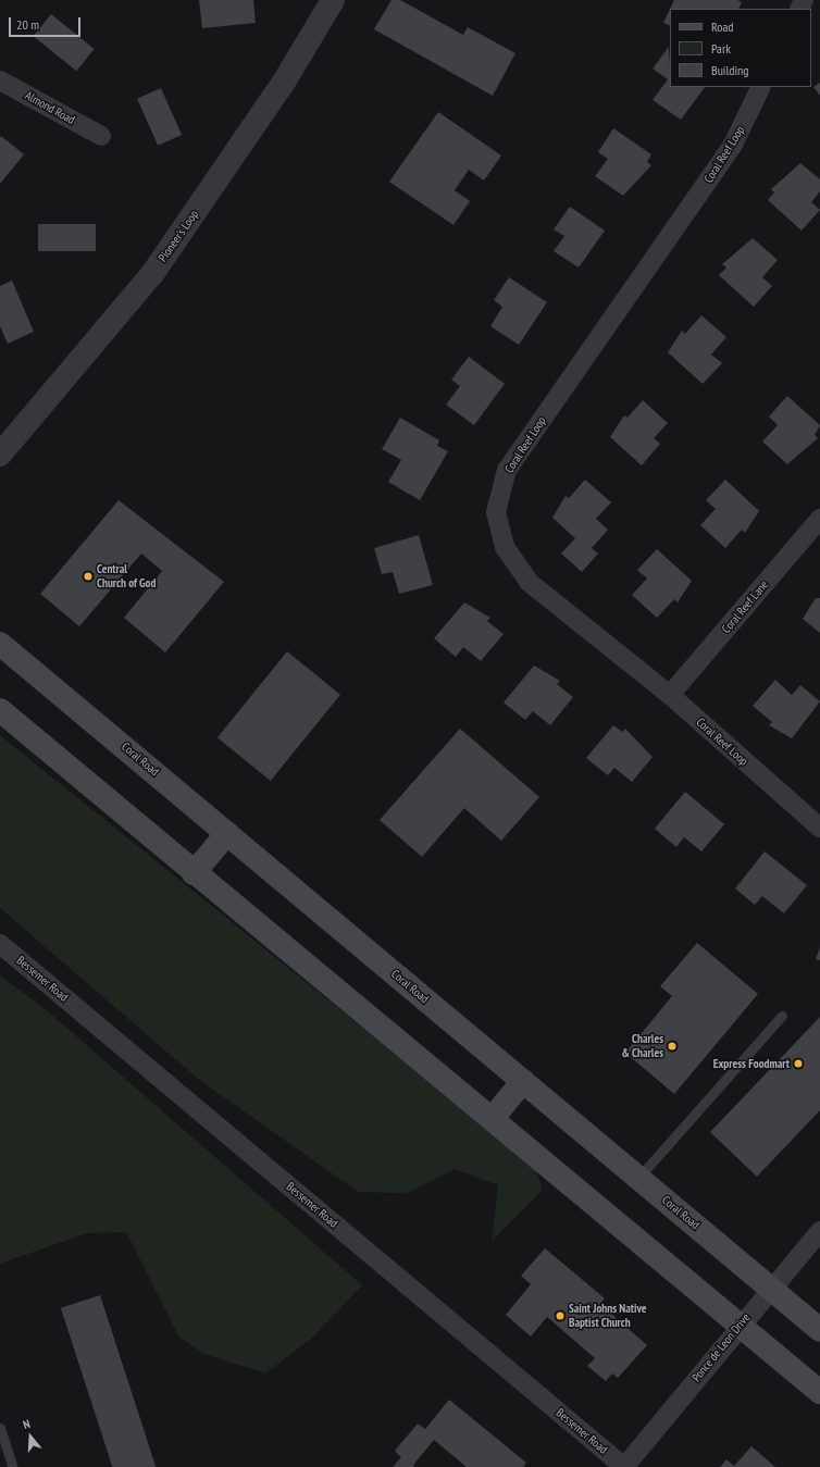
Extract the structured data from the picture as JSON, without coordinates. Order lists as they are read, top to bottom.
{
  "streets": {
    "main road": ["Coral Road"],
    "street": [
      "Almond Road",
      "Coral Reef Loop",
      "Pioneer's Loop",
      "Coral Reef Lane",
      "Bessemer Road",
      "Ponce de Leon Drive"
    ]
  },
  "crossings": [
    ["Coral Reef Loop", "Coral Reef Lane"],
    ["Coral Road", "Ponce de Leon Drive"],
    ["Bessemer Road", "Ponce de Leon Drive"]
  ],
  "places": [
    "Central Church of God",
    "Charles & Charles",
    "Express Foodmart",
    "Saint Johns Native Baptist Church"
  ],
  "legend": ["Road", "Park", "Building"],
  "scale_bar": "20 m",
  "north": "top"
}
